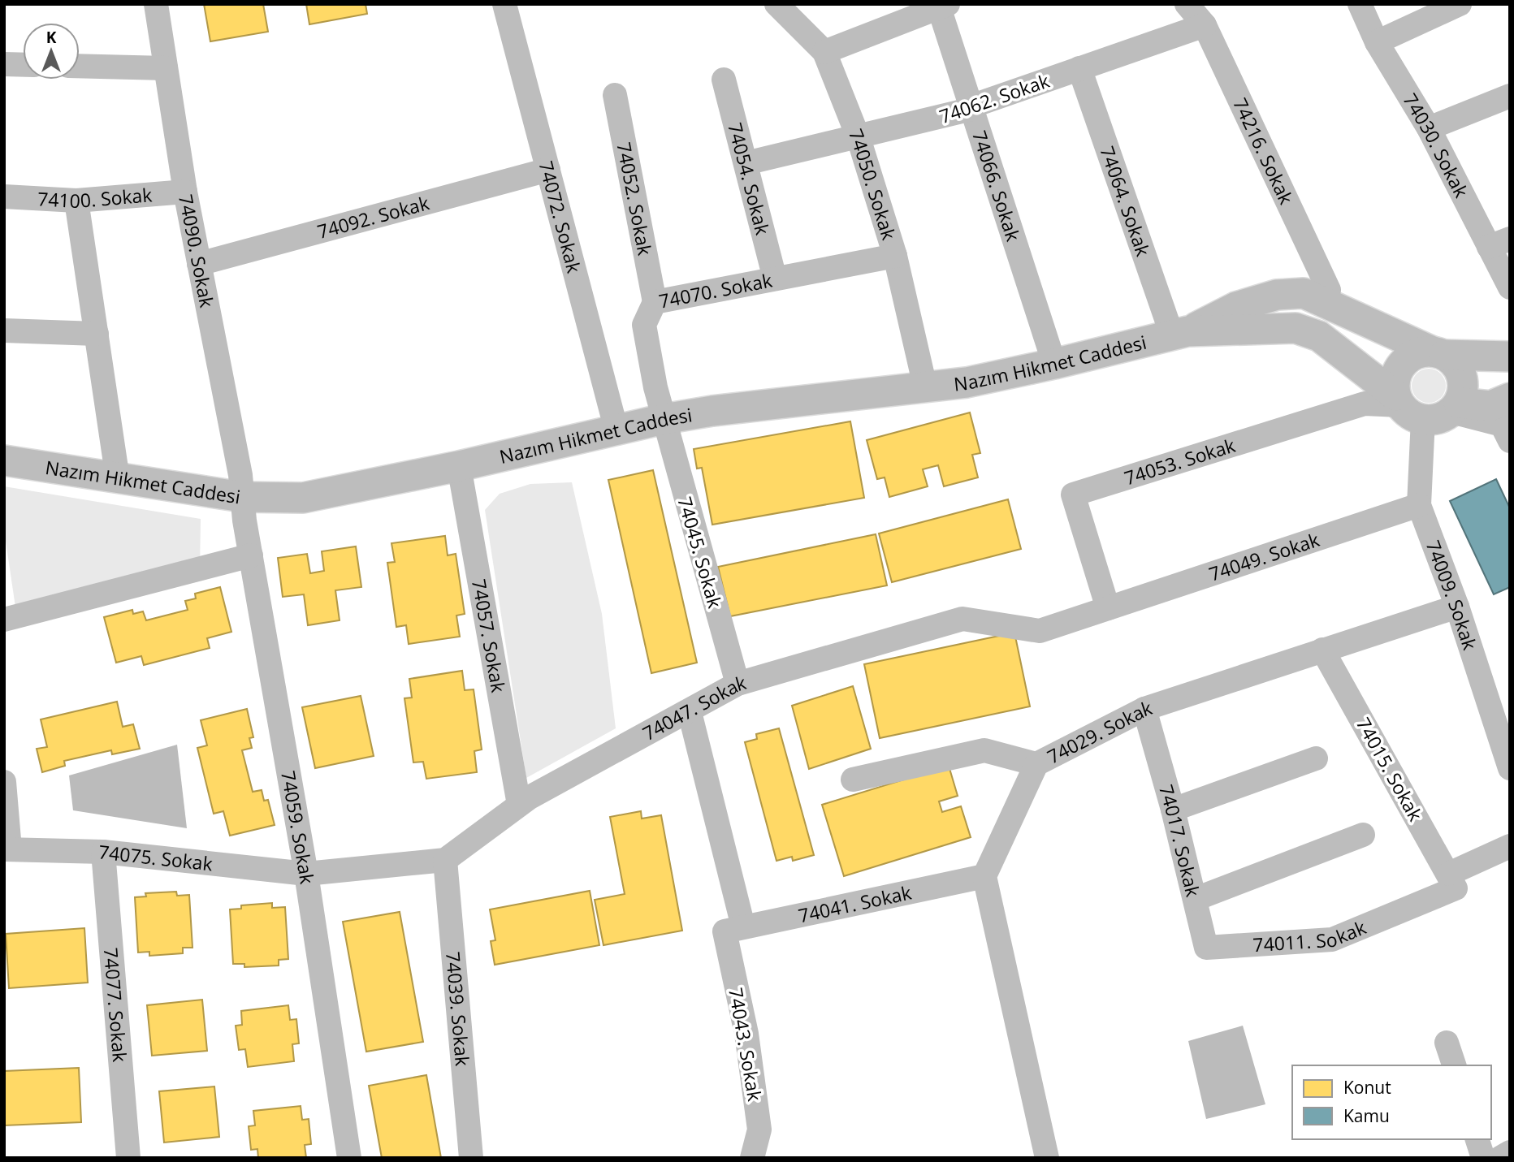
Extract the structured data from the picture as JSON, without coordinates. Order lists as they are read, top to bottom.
{
  "streets": {
    "main road": ["Nazım Hikmet Caddesi"],
    "street": [
      "74062. Sokak",
      "74030. Sokak",
      "74216. Sokak",
      "74054. Sokak",
      "74050. Sokak",
      "74066. Sokak",
      "74100. Sokak",
      "74052. Sokak",
      "74064. Sokak",
      "74092. Sokak",
      "74072. Sokak",
      "74090. Sokak",
      "74070. Sokak",
      "74053. Sokak",
      "74045. Sokak",
      "74049. Sokak",
      "74009. Sokak",
      "74057. Sokak",
      "74047. Sokak",
      "74029. Sokak",
      "74015. Sokak",
      "74059. Sokak",
      "74017. Sokak",
      "74075. Sokak",
      "74041. Sokak",
      "74011. Sokak",
      "74077. Sokak",
      "74039. Sokak",
      "74043. Sokak"
    ]
  },
  "crossings": [
    ["74062. Sokak", "74216. Sokak"],
    ["74062. Sokak", "74054. Sokak"],
    ["74062. Sokak", "74050. Sokak"],
    ["74062. Sokak", "74066. Sokak"],
    ["74062. Sokak", "74064. Sokak"],
    ["74216. Sokak", "Nazım Hikmet Caddesi"],
    ["74054. Sokak", "74070. Sokak"],
    ["74050. Sokak", "74070. Sokak"],
    ["74050. Sokak", "Nazım Hikmet Caddesi"],
    ["74066. Sokak", "Nazım Hikmet Caddesi"],
    ["74100. Sokak", "74090. Sokak"],
    ["74052. Sokak", "74070. Sokak"],
    ["74064. Sokak", "Nazım Hikmet Caddesi"],
    ["74092. Sokak", "74072. Sokak"],
    ["74092. Sokak", "74090. Sokak"],
    ["74072. Sokak", "Nazım Hikmet Caddesi"],
    ["74090. Sokak", "Nazım Hikmet Caddesi"],
    ["74090. Sokak", "74059. Sokak"],
    ["74070. Sokak", "Nazım Hikmet Caddesi"],
    ["74070. Sokak", "74045. Sokak"],
    ["Nazım Hikmet Caddesi", "74053. Sokak"],
    ["Nazım Hikmet Caddesi", "74045. Sokak"],
    ["Nazım Hikmet Caddesi", "74009. Sokak"],
    ["Nazım Hikmet Caddesi", "74057. Sokak"],
    ["Nazım Hikmet Caddesi", "74059. Sokak"],
    ["74053. Sokak", "74049. Sokak"],
    ["74053. Sokak", "74009. Sokak"],
    ["74053. Sokak", "74047. Sokak"],
    ["74045. Sokak", "74047. Sokak"],
    ["74049. Sokak", "74009. Sokak"],
    ["74049. Sokak", "74047. Sokak"],
    ["74009. Sokak", "74029. Sokak"],
    ["74057. Sokak", "74047. Sokak"],
    ["74047. Sokak", "74039. Sokak"],
    ["74029. Sokak", "74015. Sokak"],
    ["74029. Sokak", "74017. Sokak"],
    ["74029. Sokak", "74041. Sokak"],
    ["74015. Sokak", "74011. Sokak"],
    ["74059. Sokak", "74075. Sokak"],
    ["74017. Sokak", "74011. Sokak"],
    ["74075. Sokak", "74077. Sokak"],
    ["74041. Sokak", "74043. Sokak"]
  ],
  "legend": ["Konut", "Kamu"],
  "north": "top"
}
